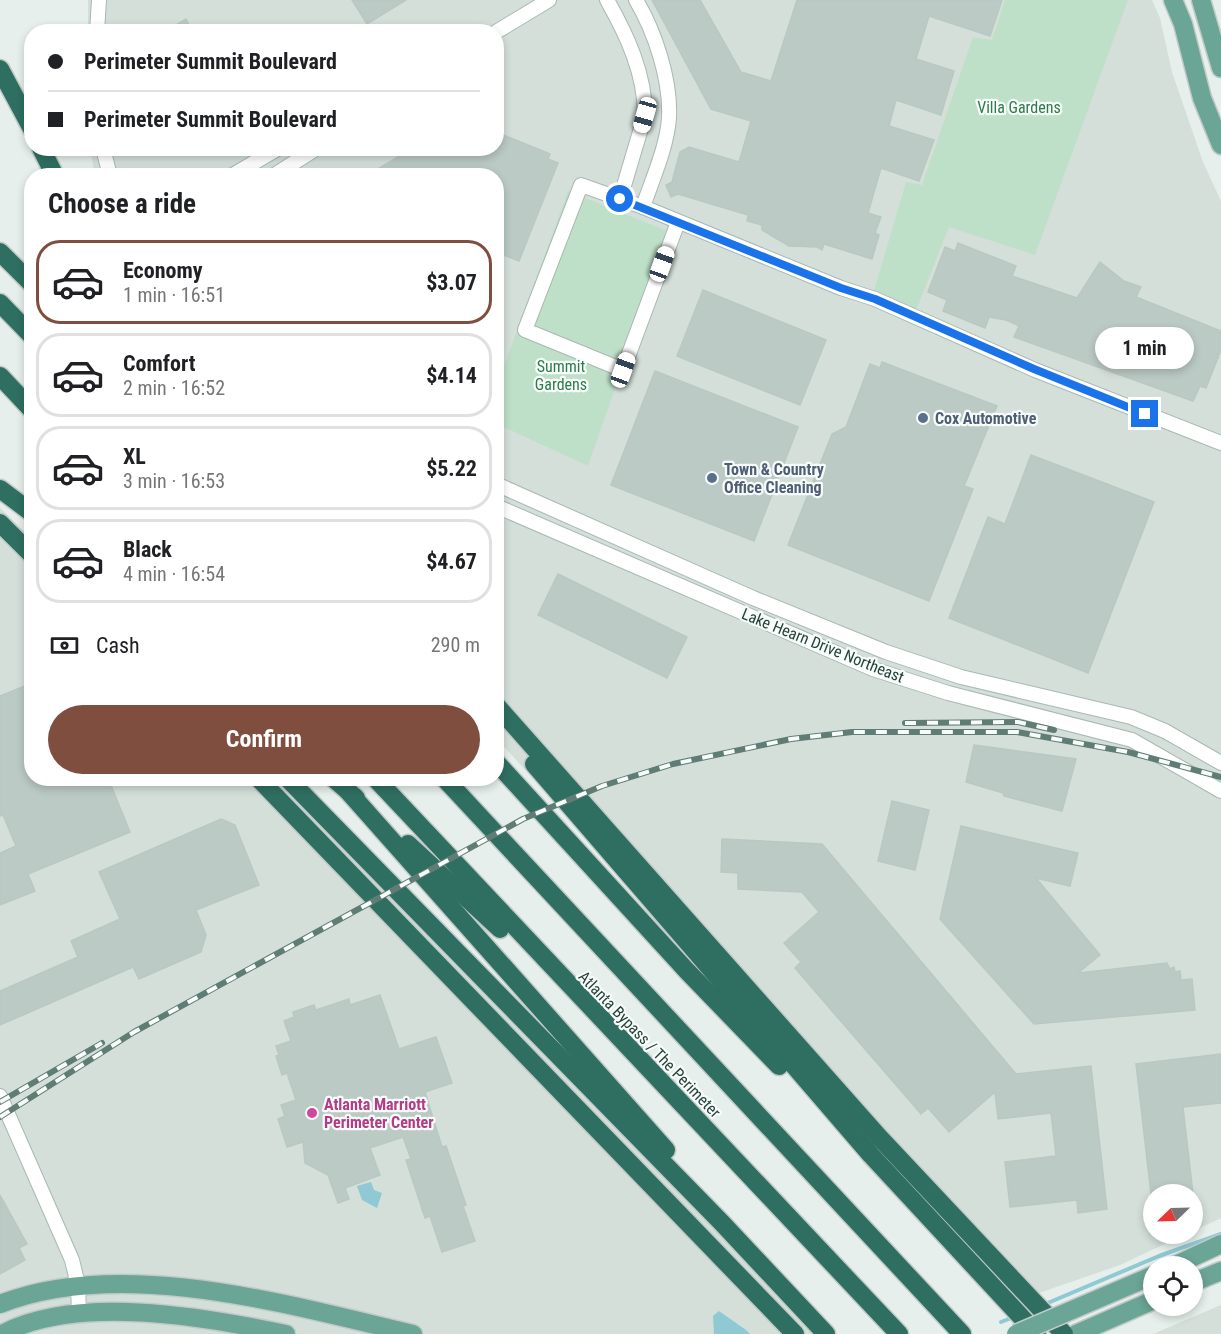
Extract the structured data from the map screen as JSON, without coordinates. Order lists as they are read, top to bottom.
{
  "streets": {
    "highway": ["Atlanta Bypass / The Perimeter"],
    "street": ["Lake Hearn Drive Northeast"]
  },
  "parks": ["Villa Gardens", "Summit Gardens"],
  "places": ["Cox Automotive", "Town & Country Office Cleaning", "Atlanta Marriott Perimeter Center"],
  "north": "bottom left",
  "page": {
    "banner": ["Perimeter Summit Boulevard", "Perimeter Summit Boulevard"],
    "heading": "Choose a ride",
    "list": [
      {
        "name": "Economy",
        "note": "1 min · 16:51",
        "value": "$3.07"
      },
      {
        "name": "Comfort",
        "note": "2 min · 16:52",
        "value": "$4.14"
      },
      {
        "name": "XL",
        "note": "3 min · 16:53",
        "value": "$5.22"
      },
      {
        "name": "Black",
        "note": "4 min · 16:54",
        "value": "$4.67"
      }
    ],
    "bubble": "1 min",
    "pay": ["Cash", "290 m"],
    "buttons": "Confirm"
  }
}
